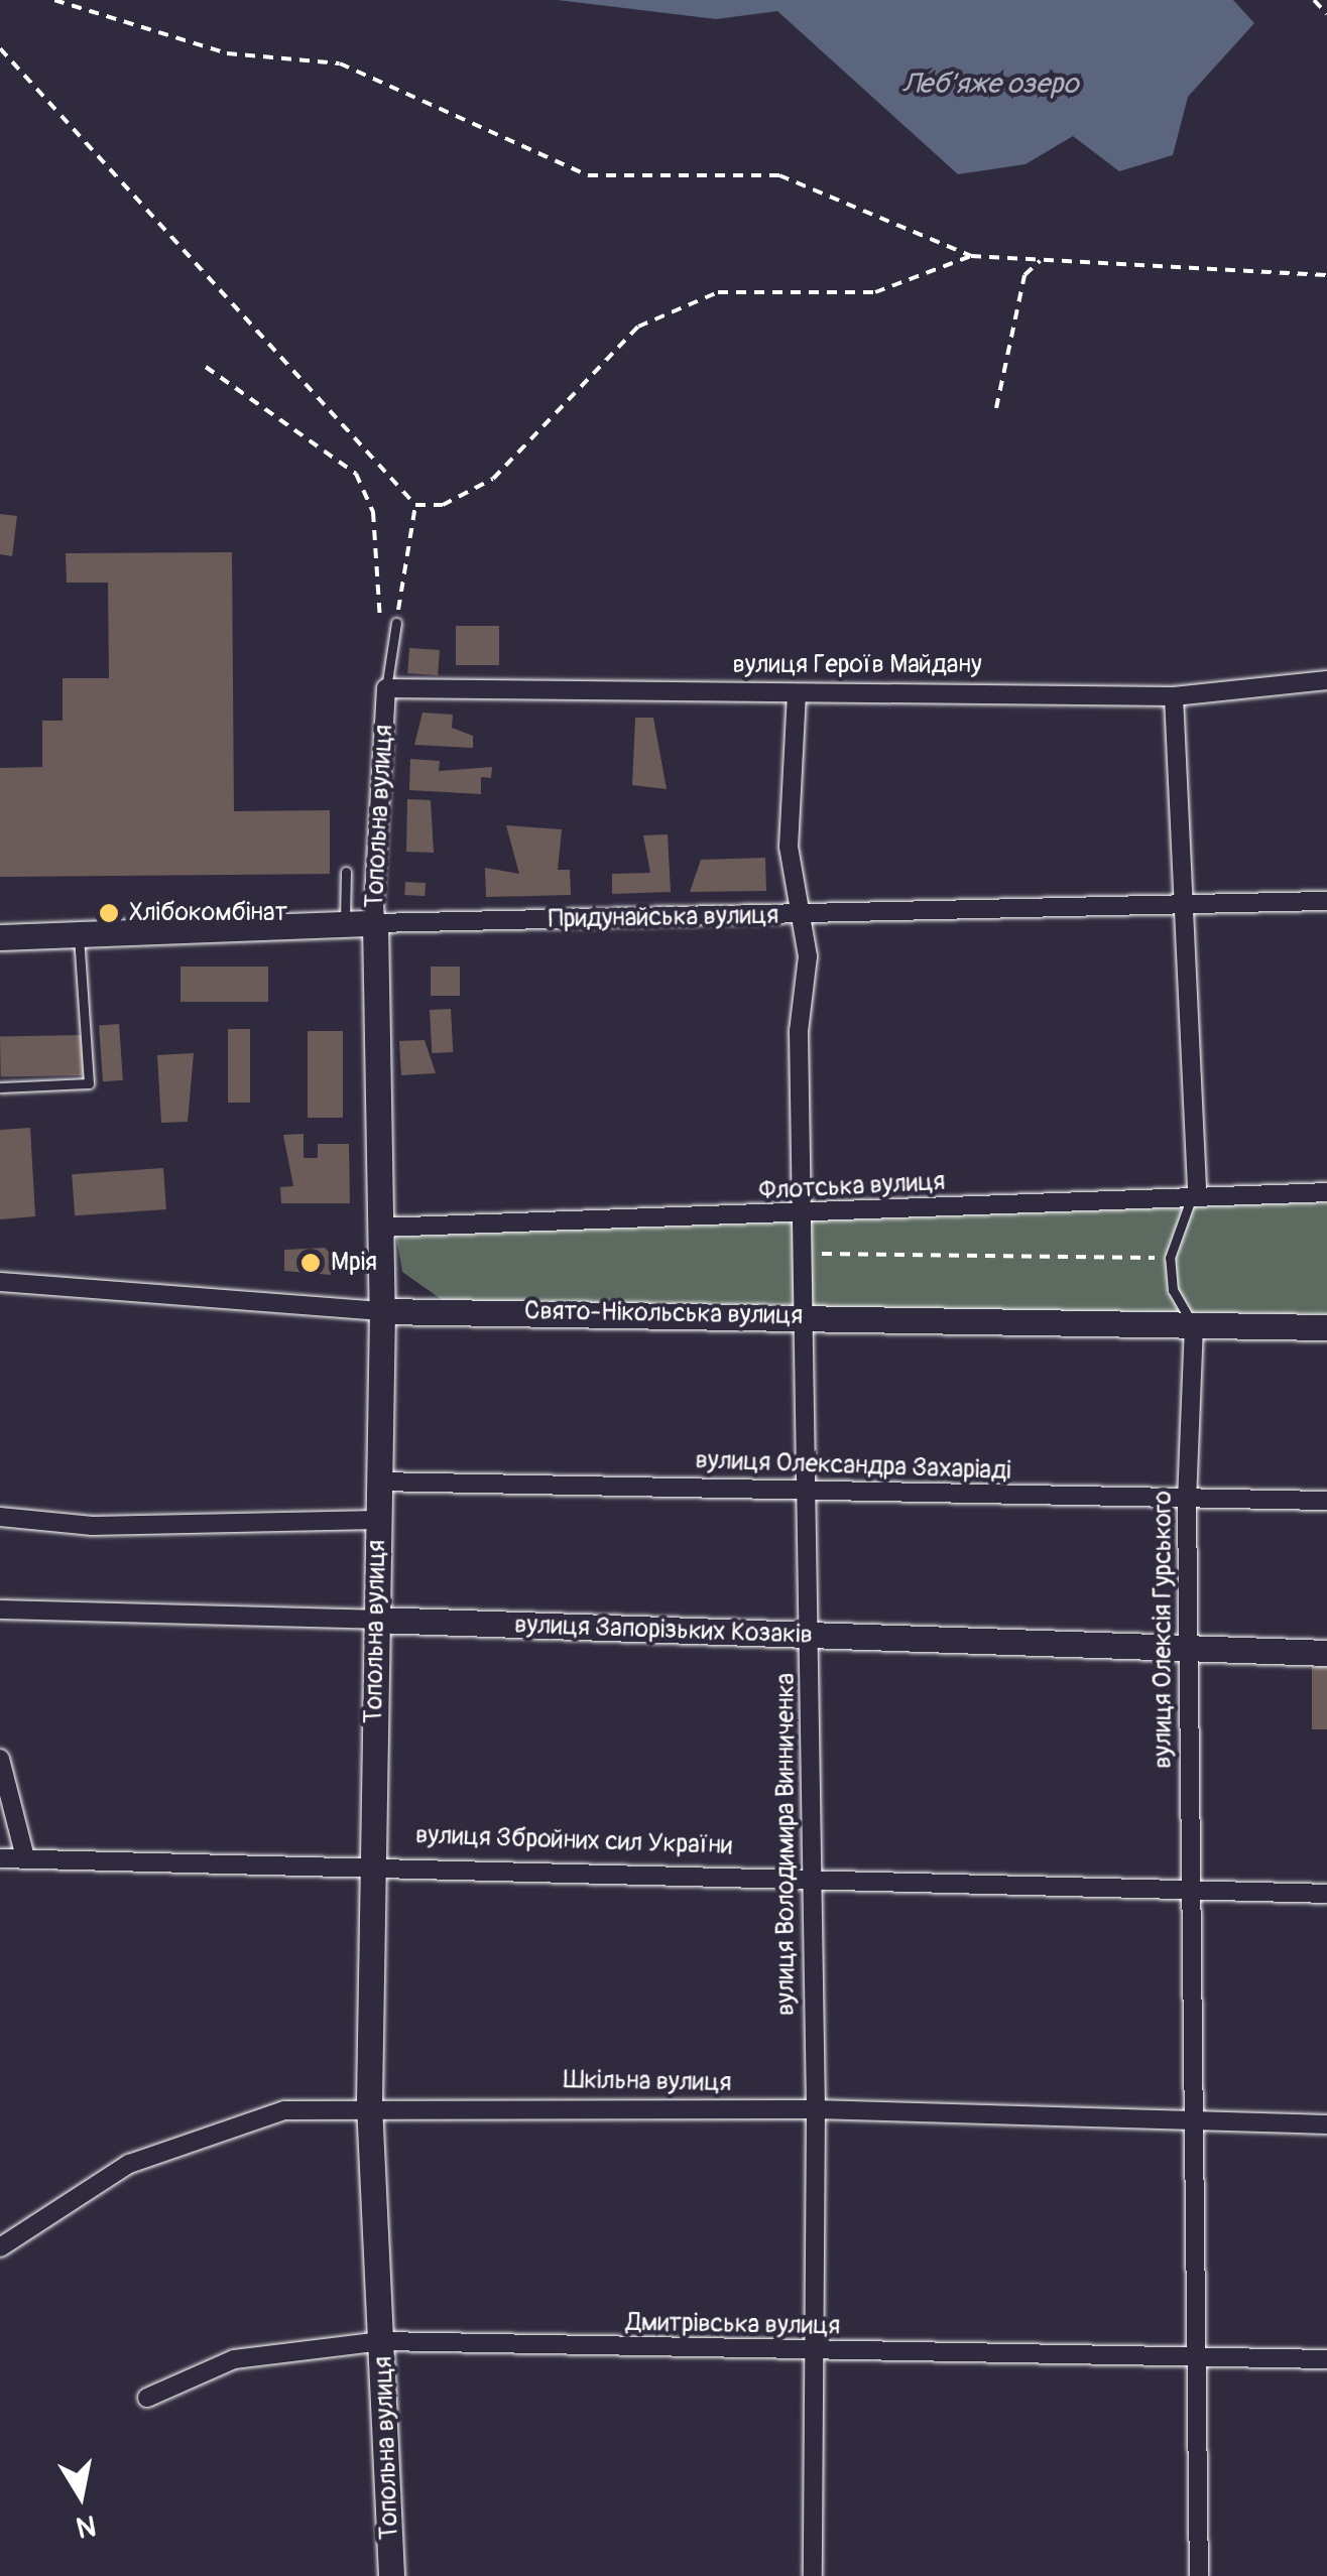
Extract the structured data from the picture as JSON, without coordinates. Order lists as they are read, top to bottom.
{
  "streets": {
    "main road": [
      "Топольна вулиця",
      "Придунайська вулиця",
      "Свято-Нікольська вулиця",
      "вулиця Запорізьких Козаків"
    ],
    "street": [
      "вулиця Героїв Майдану",
      "Флотська вулиця",
      "вулиця Олександра Захаріаді",
      "вулиця Олексія Гурського",
      "вулиця Збройних сил України",
      "вулиця Володимира Винниченка",
      "Шкільна вулиця",
      "Дмитрівська вулиця"
    ]
  },
  "crossings": [
    ["вулиця Героїв Майдану", "Топольна вулиця"],
    ["вулиця Героїв Майдану", "вулиця Володимира Винниченка"],
    ["Топольна вулиця", "Придунайська вулиця"],
    ["Топольна вулиця", "Флотська вулиця"],
    ["Топольна вулиця", "Свято-Нікольська вулиця"],
    ["Топольна вулиця", "вулиця Олександра Захаріаді"],
    ["Топольна вулиця", "вулиця Запорізьких Козаків"],
    ["Топольна вулиця", "вулиця Збройних сил України"],
    ["Топольна вулиця", "Шкільна вулиця"],
    ["Топольна вулиця", "Дмитрівська вулиця"],
    ["Придунайська вулиця", "вулиця Володимира Винниченка"],
    ["Флотська вулиця", "вулиця Володимира Винниченка"],
    ["Свято-Нікольська вулиця", "вулиця Олексія Гурського"],
    ["Свято-Нікольська вулиця", "вулиця Володимира Винниченка"],
    ["вулиця Олександра Захаріаді", "вулиця Олексія Гурського"],
    ["вулиця Олександра Захаріаді", "вулиця Володимира Винниченка"],
    ["вулиця Олексія Гурського", "вулиця Запорізьких Козаків"],
    ["вулиця Олексія Гурського", "вулиця Збройних сил України"],
    ["вулиця Олексія Гурського", "Шкільна вулиця"],
    ["вулиця Олексія Гурського", "Дмитрівська вулиця"],
    ["вулиця Запорізьких Козаків", "вулиця Володимира Винниченка"],
    ["вулиця Збройних сил України", "вулиця Володимира Винниченка"],
    ["вулиця Володимира Винниченка", "Шкільна вулиця"],
    ["вулиця Володимира Винниченка", "Дмитрівська вулиця"]
  ],
  "water": ["Леб’яже озеро"],
  "places": ["Хлібокомбінат", "Мрія"],
  "north": "bottom"
}
